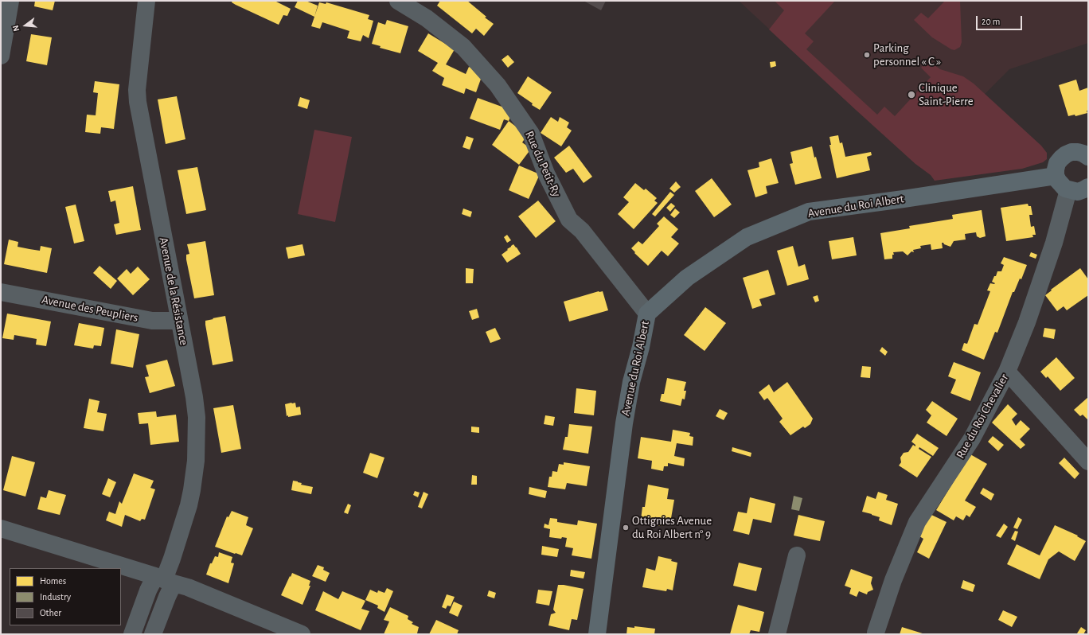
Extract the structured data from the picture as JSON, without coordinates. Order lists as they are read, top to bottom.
{
  "streets": {
    "main road": ["Avenue du Roi Albert"],
    "street": [
      "Rue du Petit-Ry",
      "Avenue de la Résistance",
      "Avenue des Peupliers",
      "Rue du Roi Chevalier"
    ]
  },
  "crossings": [
    ["Rue du Petit-Ry", "Avenue du Roi Albert"],
    ["Avenue de la Résistance", "Avenue des Peupliers"]
  ],
  "places": ["Parking personnel « C »", "Clinique Saint-Pierre", "Ottignies Avenue du Roi Albert n° 9"],
  "legend": ["Homes", "Industry", "Other"],
  "scale_bar": "20 m",
  "north": "left"
}
